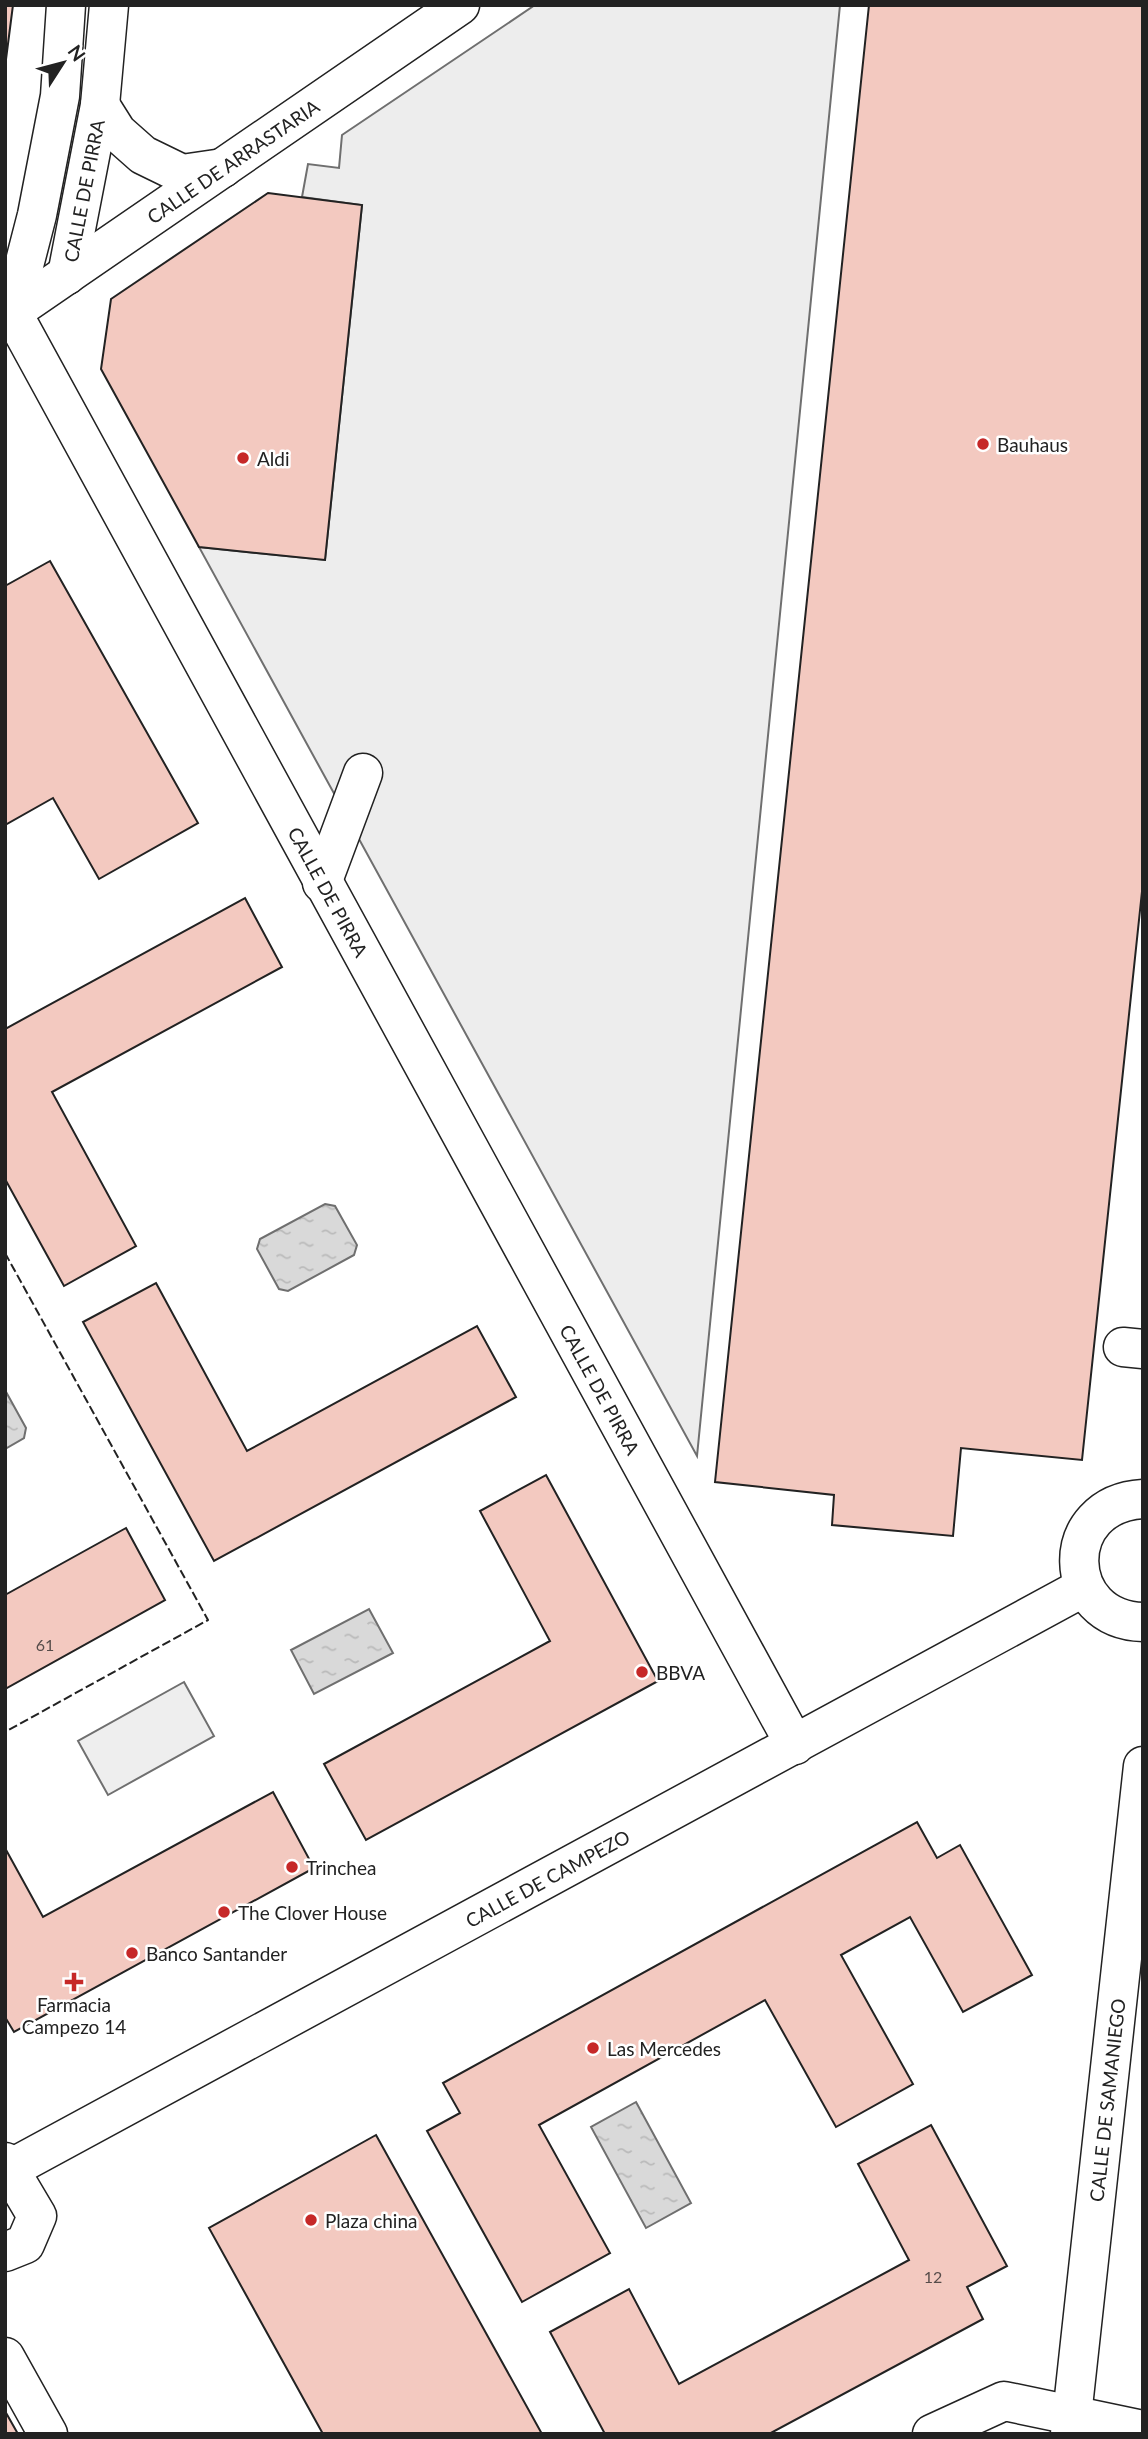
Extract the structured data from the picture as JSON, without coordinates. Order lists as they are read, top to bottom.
{
  "streets": {
    "street": [
      "CALLE DE ARRASTARIA",
      "CALLE DE PIRRA",
      "CALLE DE CAMPEZO",
      "CALLE DE SAMANIEGO"
    ]
  },
  "crossings": [
    ["CALLE DE ARRASTARIA", "CALLE DE PIRRA"],
    ["CALLE DE PIRRA", "CALLE DE CAMPEZO"]
  ],
  "places": {
    "other": [
      "Bauhaus",
      "Aldi",
      "BBVA",
      "Trinchea",
      "The Clover House",
      "Banco Santander",
      "Las Mercedes",
      "Plaza china"
    ],
    "health": ["Farmacia Campezo 14"]
  },
  "house_numbers": ["61", "12"],
  "north": "top right"
}
